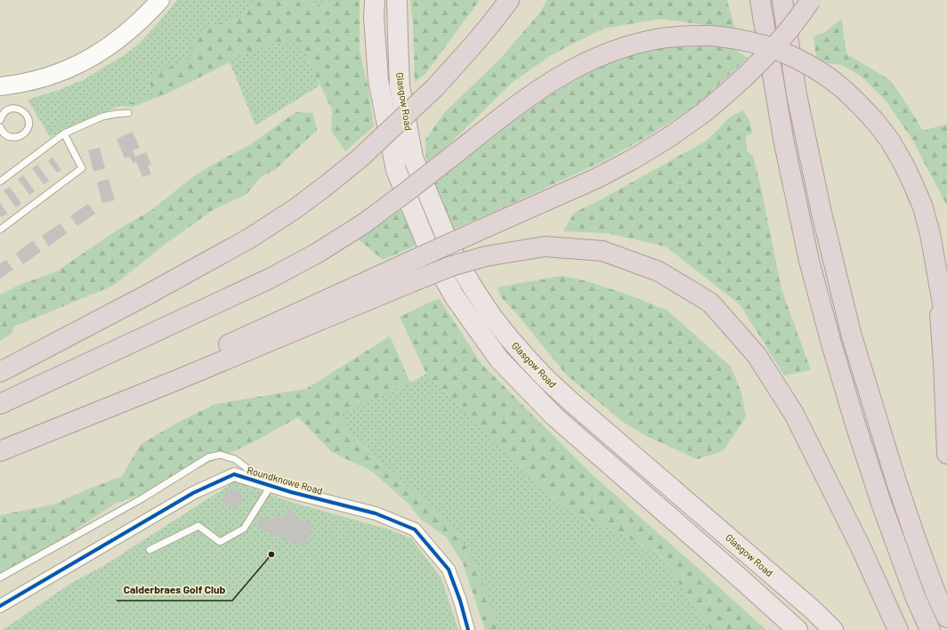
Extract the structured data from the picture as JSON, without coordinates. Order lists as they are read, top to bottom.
{
  "streets": {
    "main road": ["Glasgow Road"],
    "street": ["Roundknowe Road"]
  },
  "places": ["Calderbraes Golf Club"]
}
